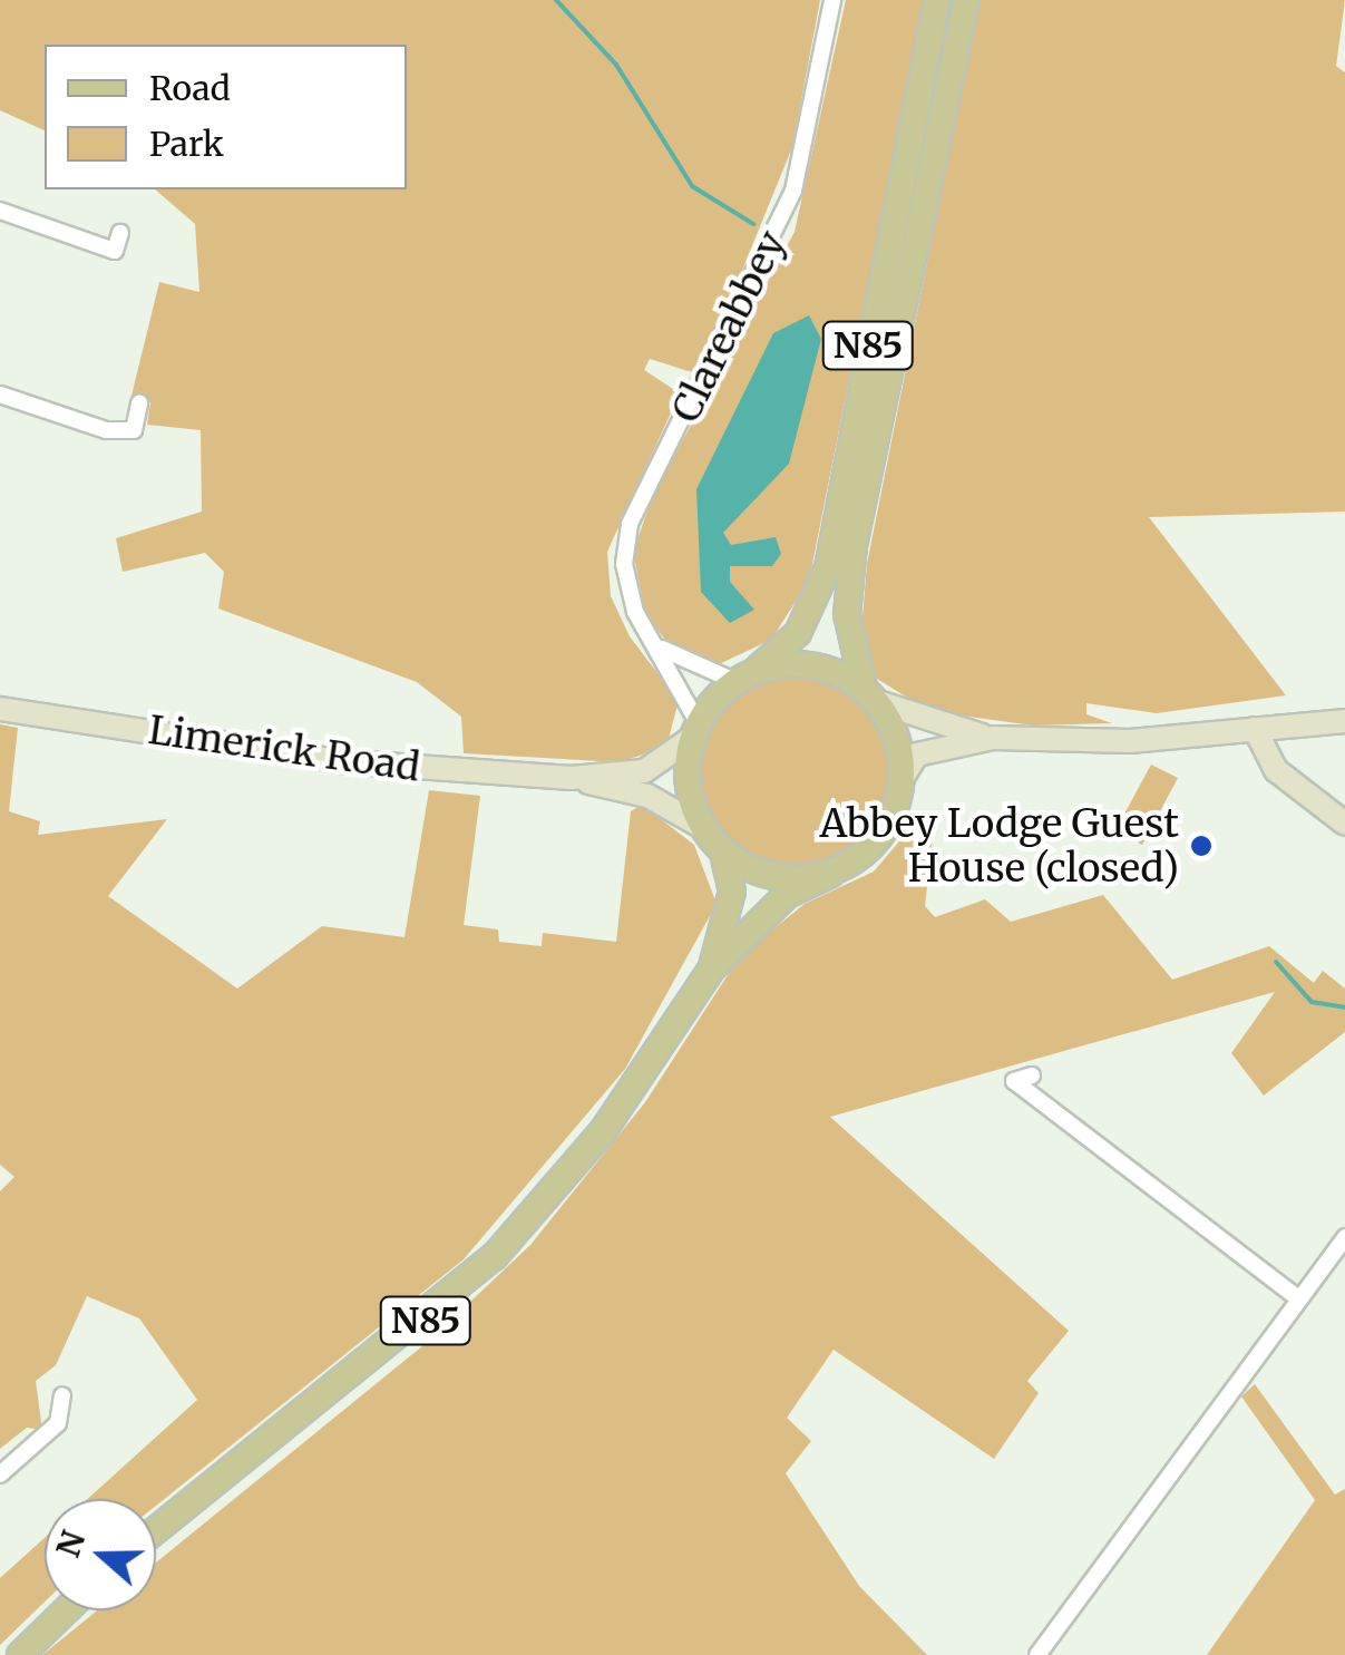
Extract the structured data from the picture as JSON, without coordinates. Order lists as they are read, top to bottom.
{
  "streets": {
    "main road": ["N85", "Limerick Road"],
    "street": ["Clareabbey"]
  },
  "crossings": [
    ["Clareabbey", "N85"]
  ],
  "places": ["Abbey Lodge Guest House (closed)"],
  "legend": ["Road", "Park"],
  "north": "left"
}
